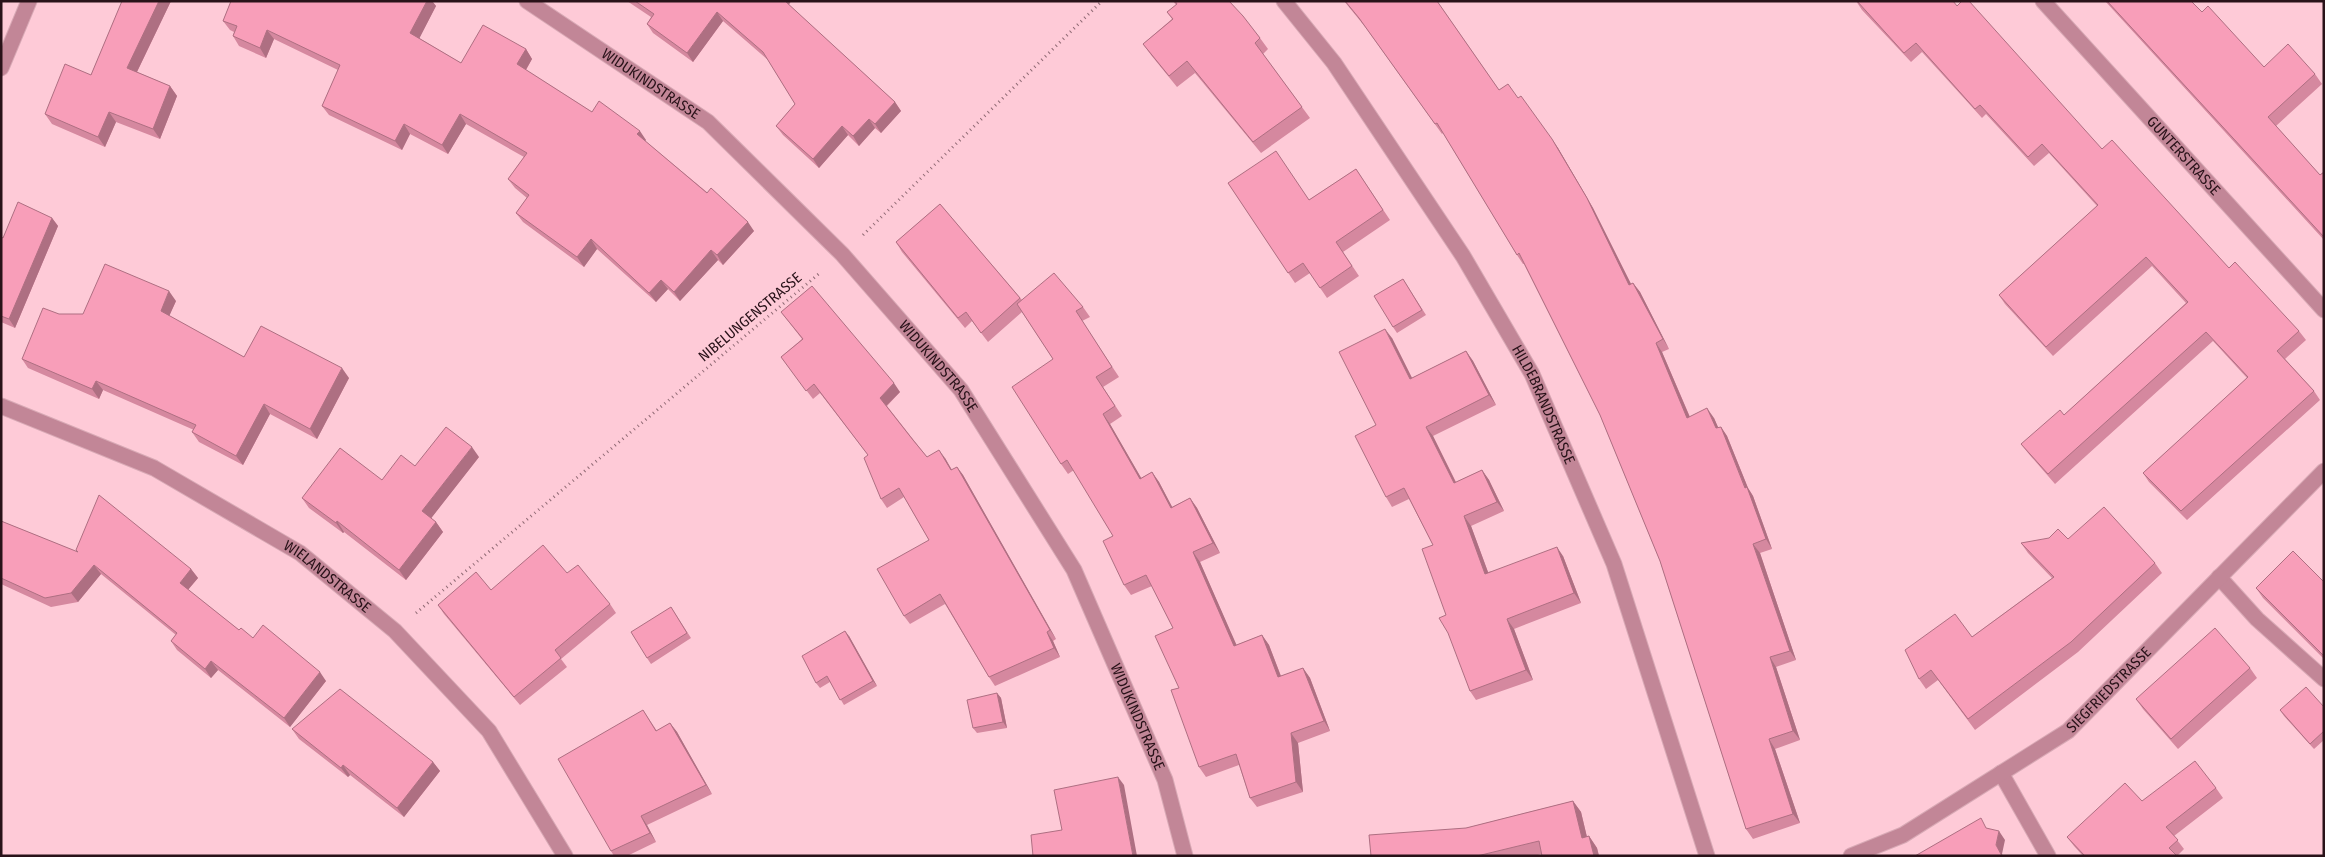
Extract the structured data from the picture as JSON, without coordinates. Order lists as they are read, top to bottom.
{
  "streets": {
    "street": [
      "WIDUKINDSTRASSE",
      "GUNTERSTRASSE",
      "HILDEBRANDSTRASSE",
      "WIELANDSTRASSE",
      "SIEGFRIEDSTRASSE"
    ],
    "path": ["NIBELUNGENSTRASSE"]
  },
  "crossings": [
    ["WIDUKINDSTRASSE", "NIBELUNGENSTRASSE"],
    ["NIBELUNGENSTRASSE", "WIELANDSTRASSE"]
  ]
}
